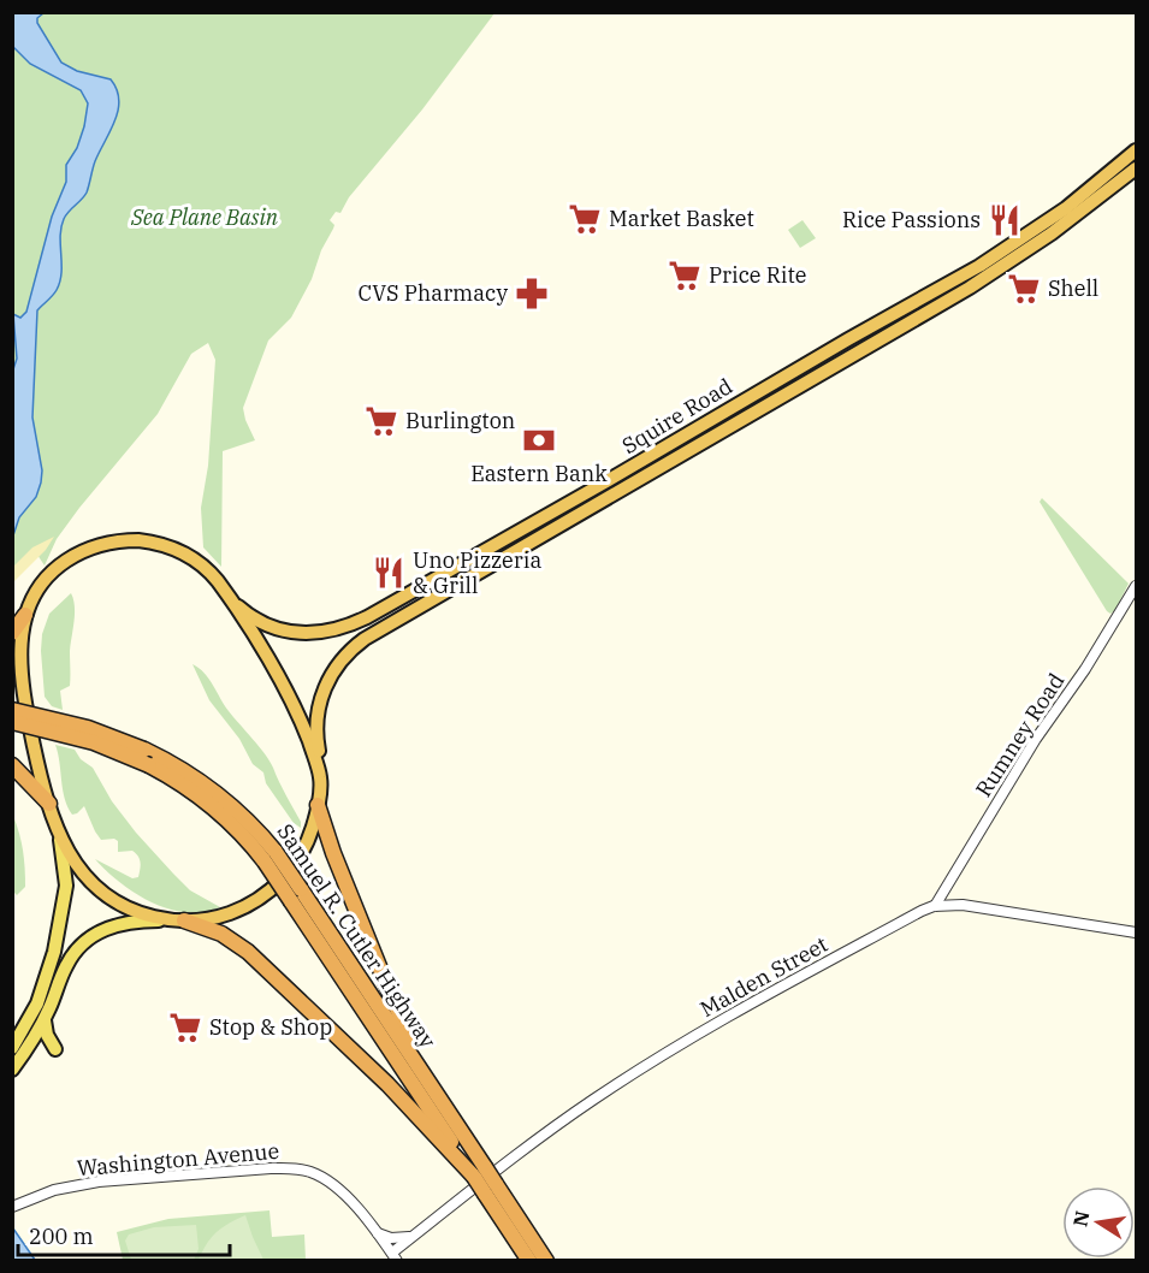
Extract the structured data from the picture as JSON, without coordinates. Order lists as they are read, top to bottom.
{
  "streets": {
    "highway": ["Squire Road", "Samuel R. Cutler Highway"],
    "street": ["Rumney Road", "Malden Street", "Washington Avenue"]
  },
  "crossings": [
    ["Rumney Road", "Malden Street"],
    ["Malden Street", "Washington Avenue"]
  ],
  "parks": ["Sea Plane Basin"],
  "places": {
    "supermarket": [
      "Market Basket",
      "Price Rite",
      "Shell",
      "Burlington",
      "Stop & Shop"
    ],
    "restaurant": ["Rice Passions", "Uno Pizzeria & Grill"],
    "pharmacy": ["CVS Pharmacy"],
    "bank": ["Eastern Bank"]
  },
  "scale_bar": "200 m",
  "north": "left"
}
